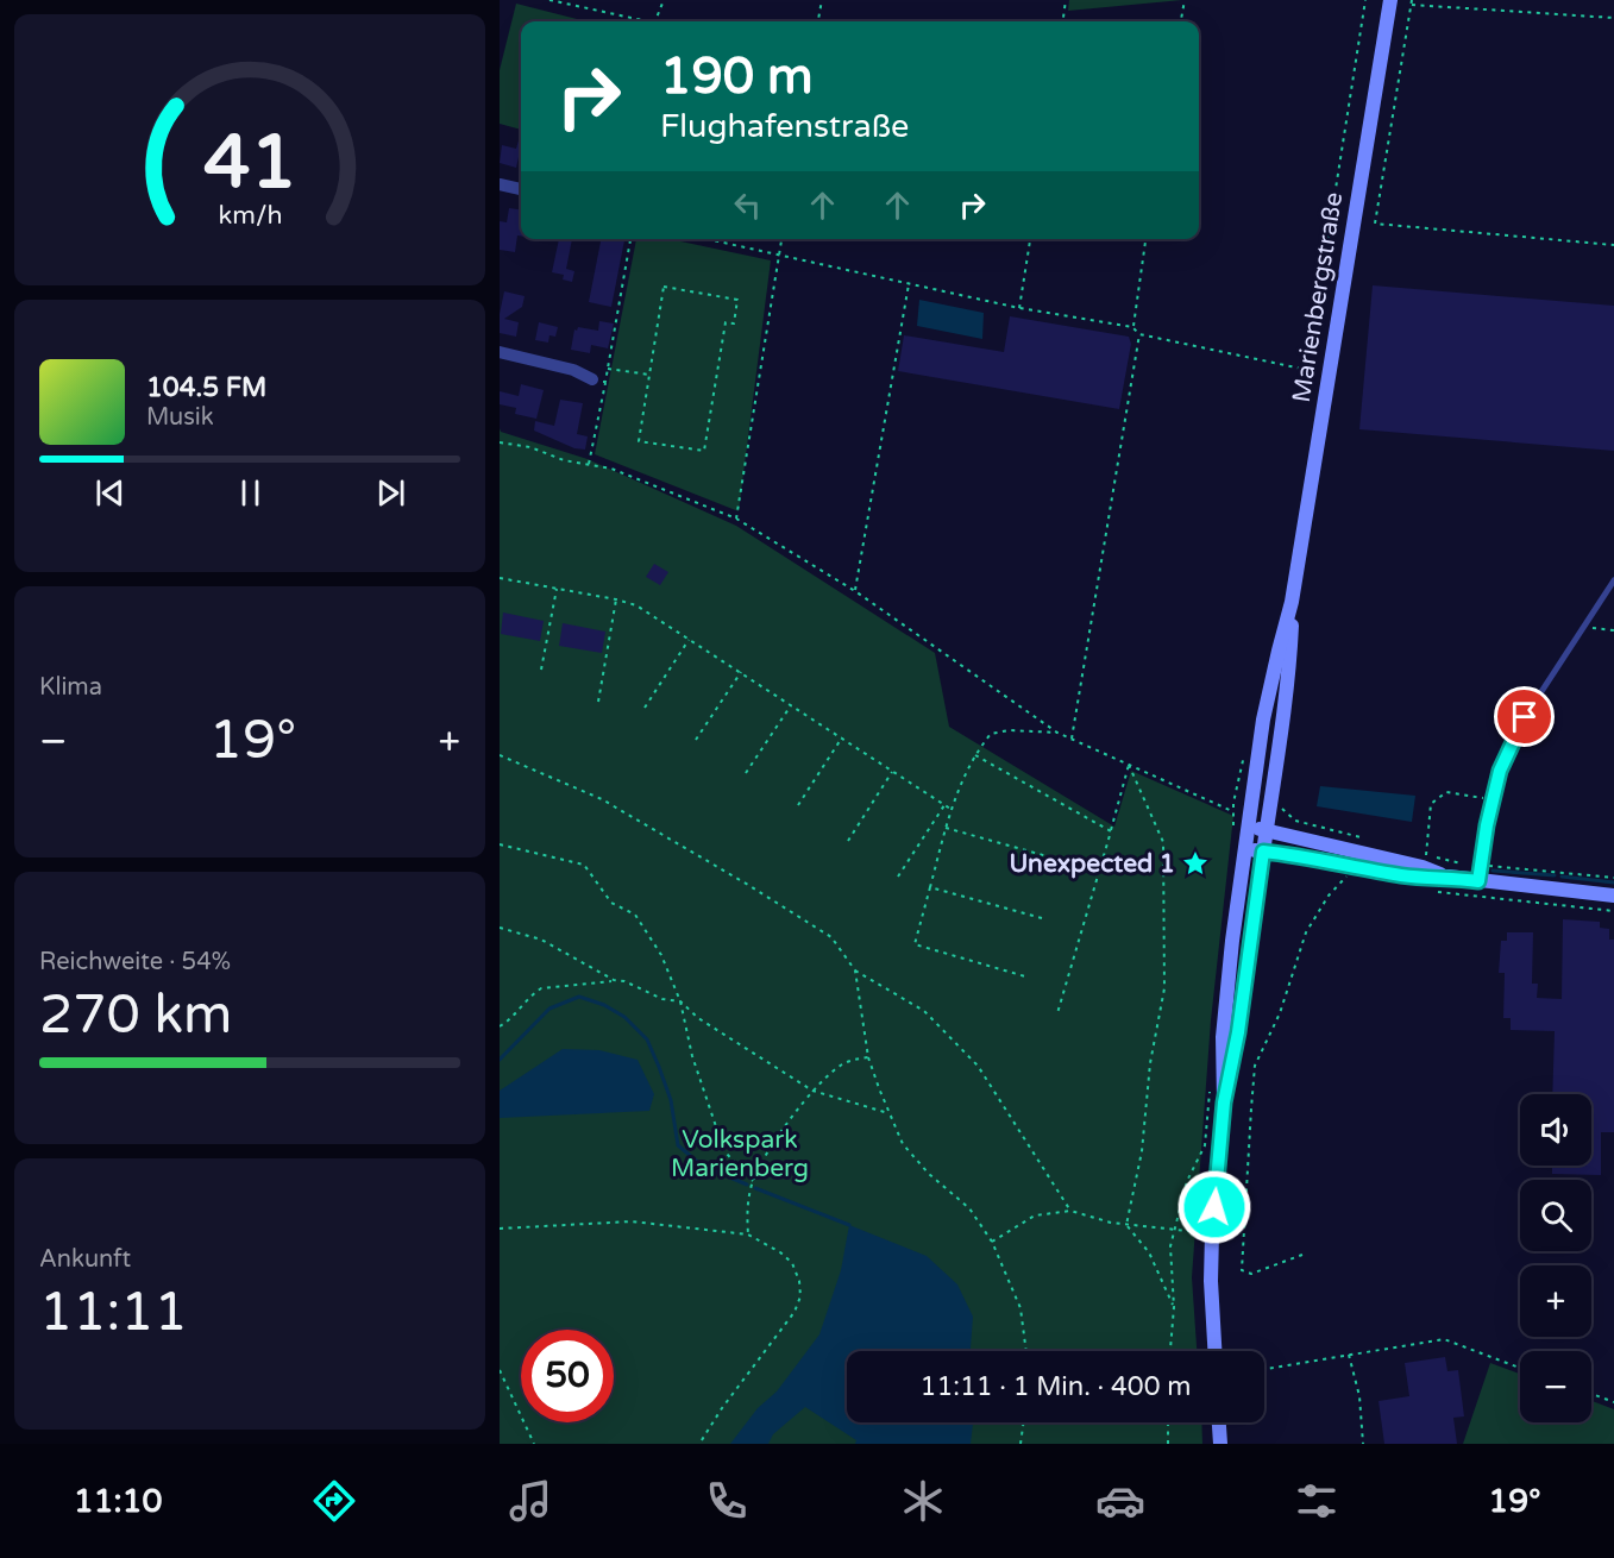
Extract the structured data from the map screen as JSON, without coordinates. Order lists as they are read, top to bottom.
{
  "streets": {
    "main road": ["Marienbergstraße"]
  },
  "parks": ["Volkspark Marienberg"],
  "places": {
    "place": ["Unexpected 1"]
  },
  "page": {
    "turn": ["190 m", "Flughafenstraße"],
    "song": ["104.5 FM", "Musik"],
    "tile": [
      "Klima",
      ["Reichweite · 54%", "270 km"],
      ["Ankunft", "11:11"]
    ],
    "heat": ["−", "19°", "+"],
    "map_buttons": ["+", "−"],
    "limit": "50",
    "trip": "11:11 · 1 Min. · 400 m",
    "tabs": ["11:10", "19°"],
    "gauge": ["41", "km/h"]
  }
}
